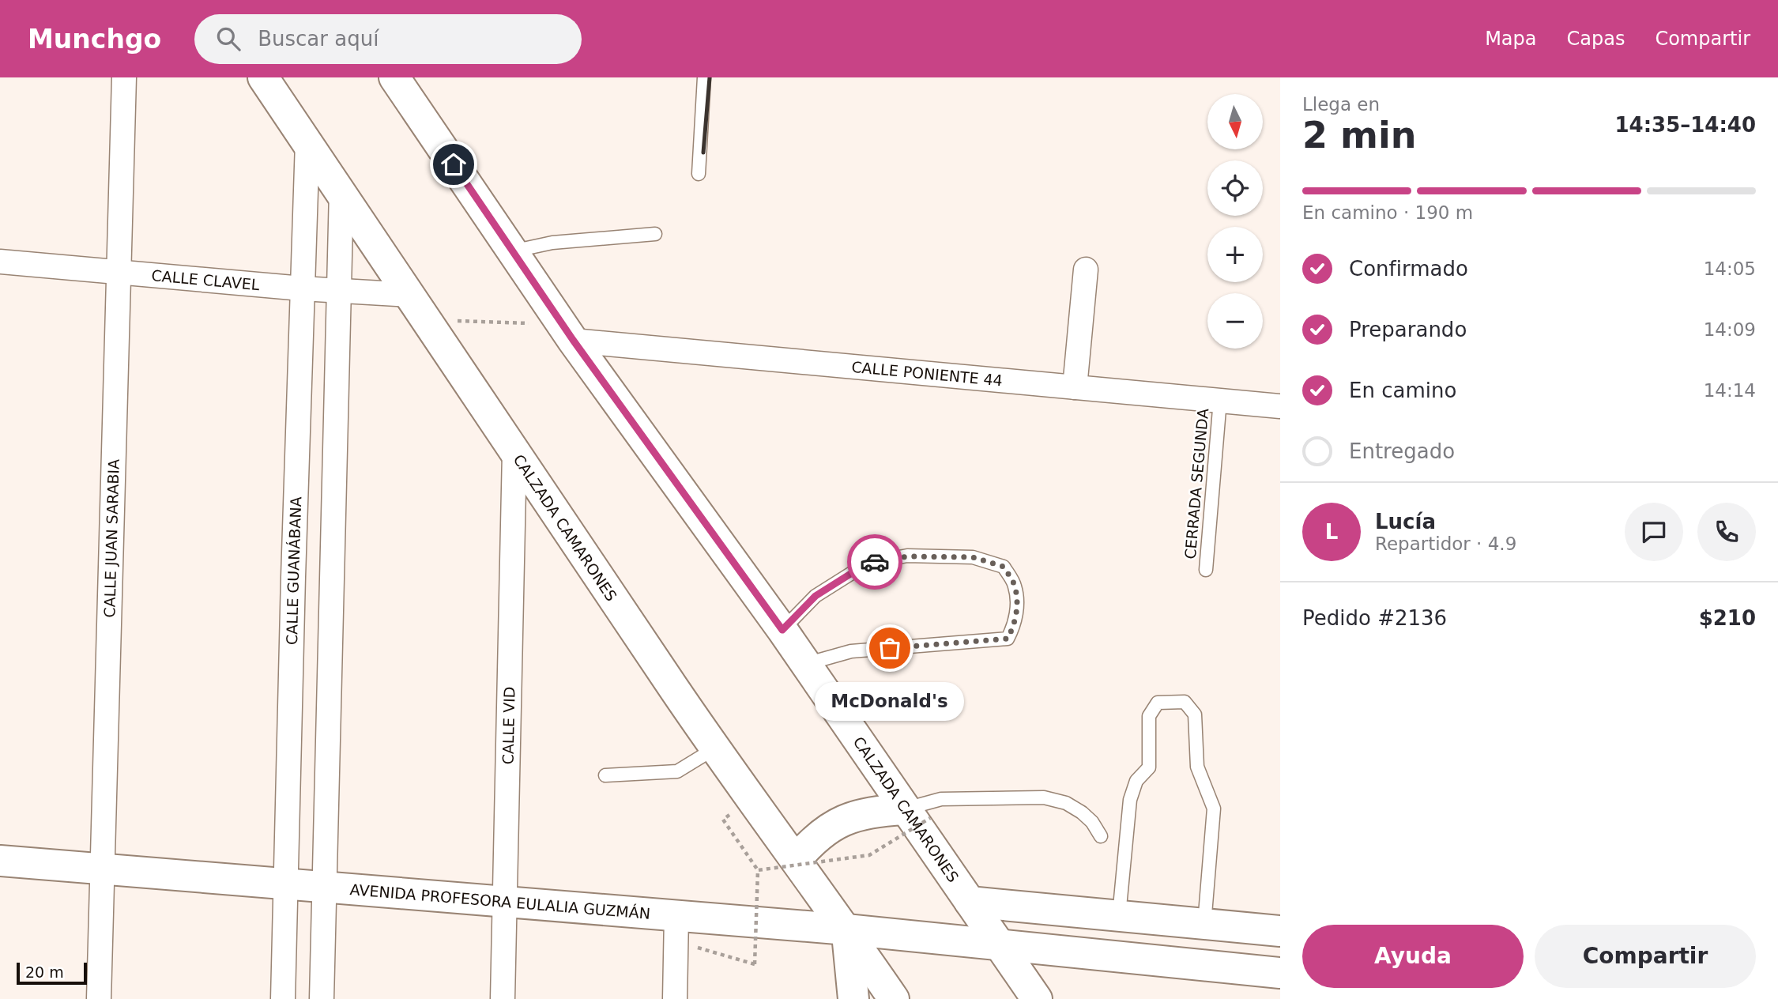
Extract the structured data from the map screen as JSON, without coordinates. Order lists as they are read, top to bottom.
{
  "streets": {
    "main road": ["CALZADA CAMARONES", "AVENIDA PROFESORA EULALIA GUZMÁN"],
    "street": [
      "CALLE CLAVEL",
      "CALLE PONIENTE 44",
      "CALLE JUAN SARABIA",
      "CALLE GUANÁBANA",
      "CALLE VID"
    ],
    "lane": ["CERRADA SEGUNDA"]
  },
  "crossings": [
    ["CALLE CLAVEL", "CALZADA CAMARONES"],
    ["CALLE CLAVEL", "CALLE JUAN SARABIA"],
    ["CALLE CLAVEL", "CALLE GUANÁBANA"],
    ["CALLE PONIENTE 44", "CERRADA SEGUNDA"],
    ["CALLE PONIENTE 44", "CALZADA CAMARONES"],
    ["CALZADA CAMARONES", "CALLE GUANÁBANA"],
    ["CALZADA CAMARONES", "CALLE VID"],
    ["CALZADA CAMARONES", "AVENIDA PROFESORA EULALIA GUZMÁN"],
    ["CALLE JUAN SARABIA", "AVENIDA PROFESORA EULALIA GUZMÁN"],
    ["CALLE GUANÁBANA", "AVENIDA PROFESORA EULALIA GUZMÁN"],
    ["CALLE VID", "AVENIDA PROFESORA EULALIA GUZMÁN"]
  ],
  "places": ["McDonald's"],
  "scale_bar": "20 m",
  "north": "bottom",
  "page": {
    "header": "Munchgo",
    "search": "Buscar aquí",
    "nav": ["Mapa", "Capas", "Compartir"],
    "heading": ["2 min", "Llega en", "14:35–14:40"],
    "panel": [
      "Lucía",
      "Repartidor · 4.9",
      "Pedido #2136",
      "$210"
    ],
    "map_buttons": ["+", "−"],
    "bar": "En camino · 190 m",
    "list": [
      ["Confirmado", "14:05"],
      ["Preparando", "14:09"],
      ["En camino", "14:14"],
      "Entregado"
    ],
    "round": "L",
    "bubble": "McDonald's",
    "buttons": ["Ayuda", "Compartir"],
    "scale": "20 m"
  }
}
